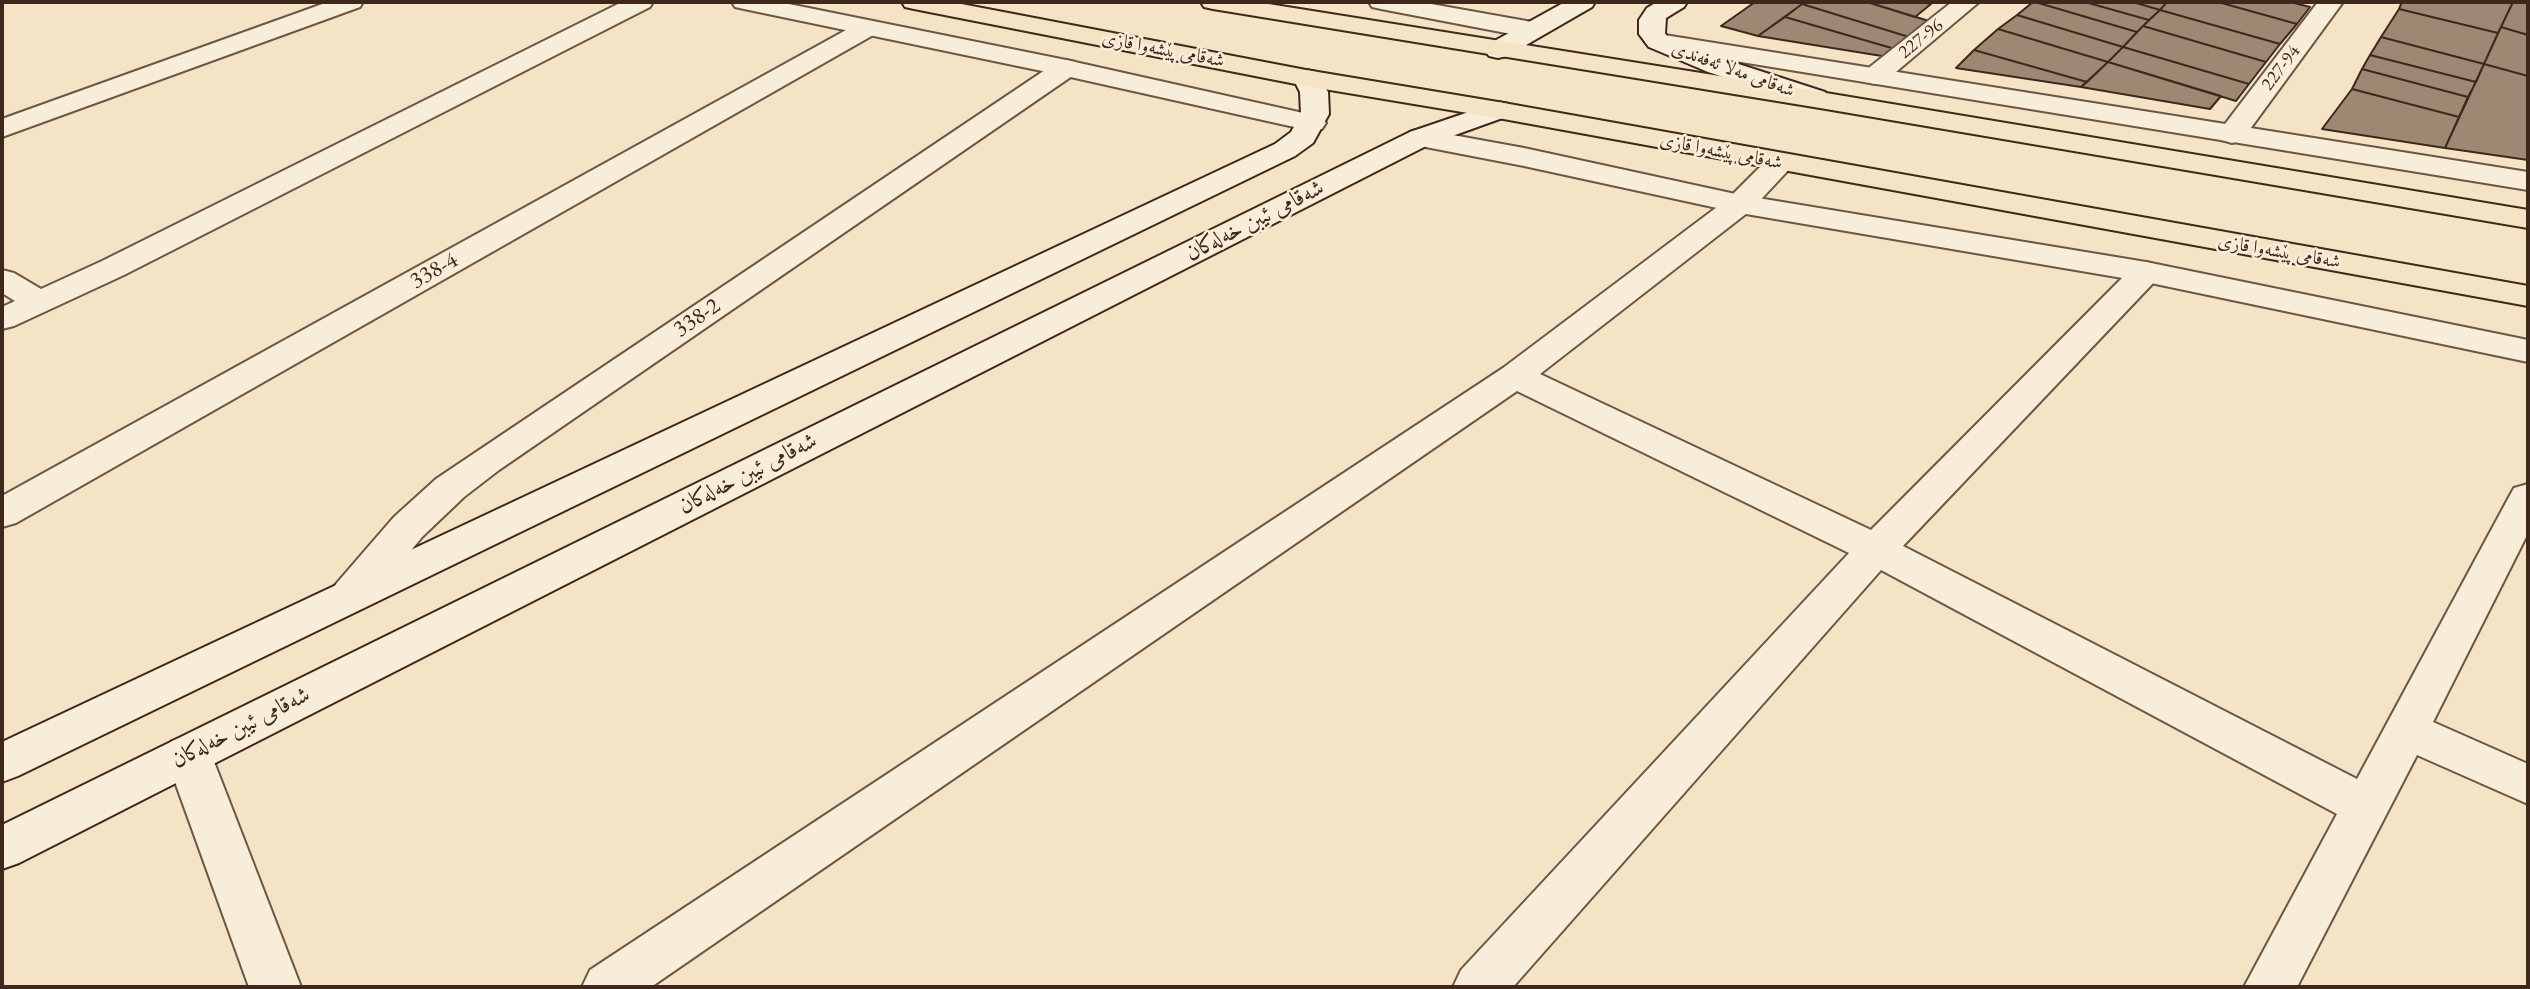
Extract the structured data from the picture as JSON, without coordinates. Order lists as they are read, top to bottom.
{
  "streets": {
    "highway": ["شەقامی پێشەوا قازی"],
    "street": [
      "227-96",
      "227-94",
      "شەقامی مەلا ئەفەندی",
      "شەقامی ئیبن خەلەکان",
      "338-4",
      "338-2"
    ]
  },
  "crossings": [
    ["شەقامی پێشەوا قازی", "شەقامی ئیبن خەلەکان"]
  ]
}
